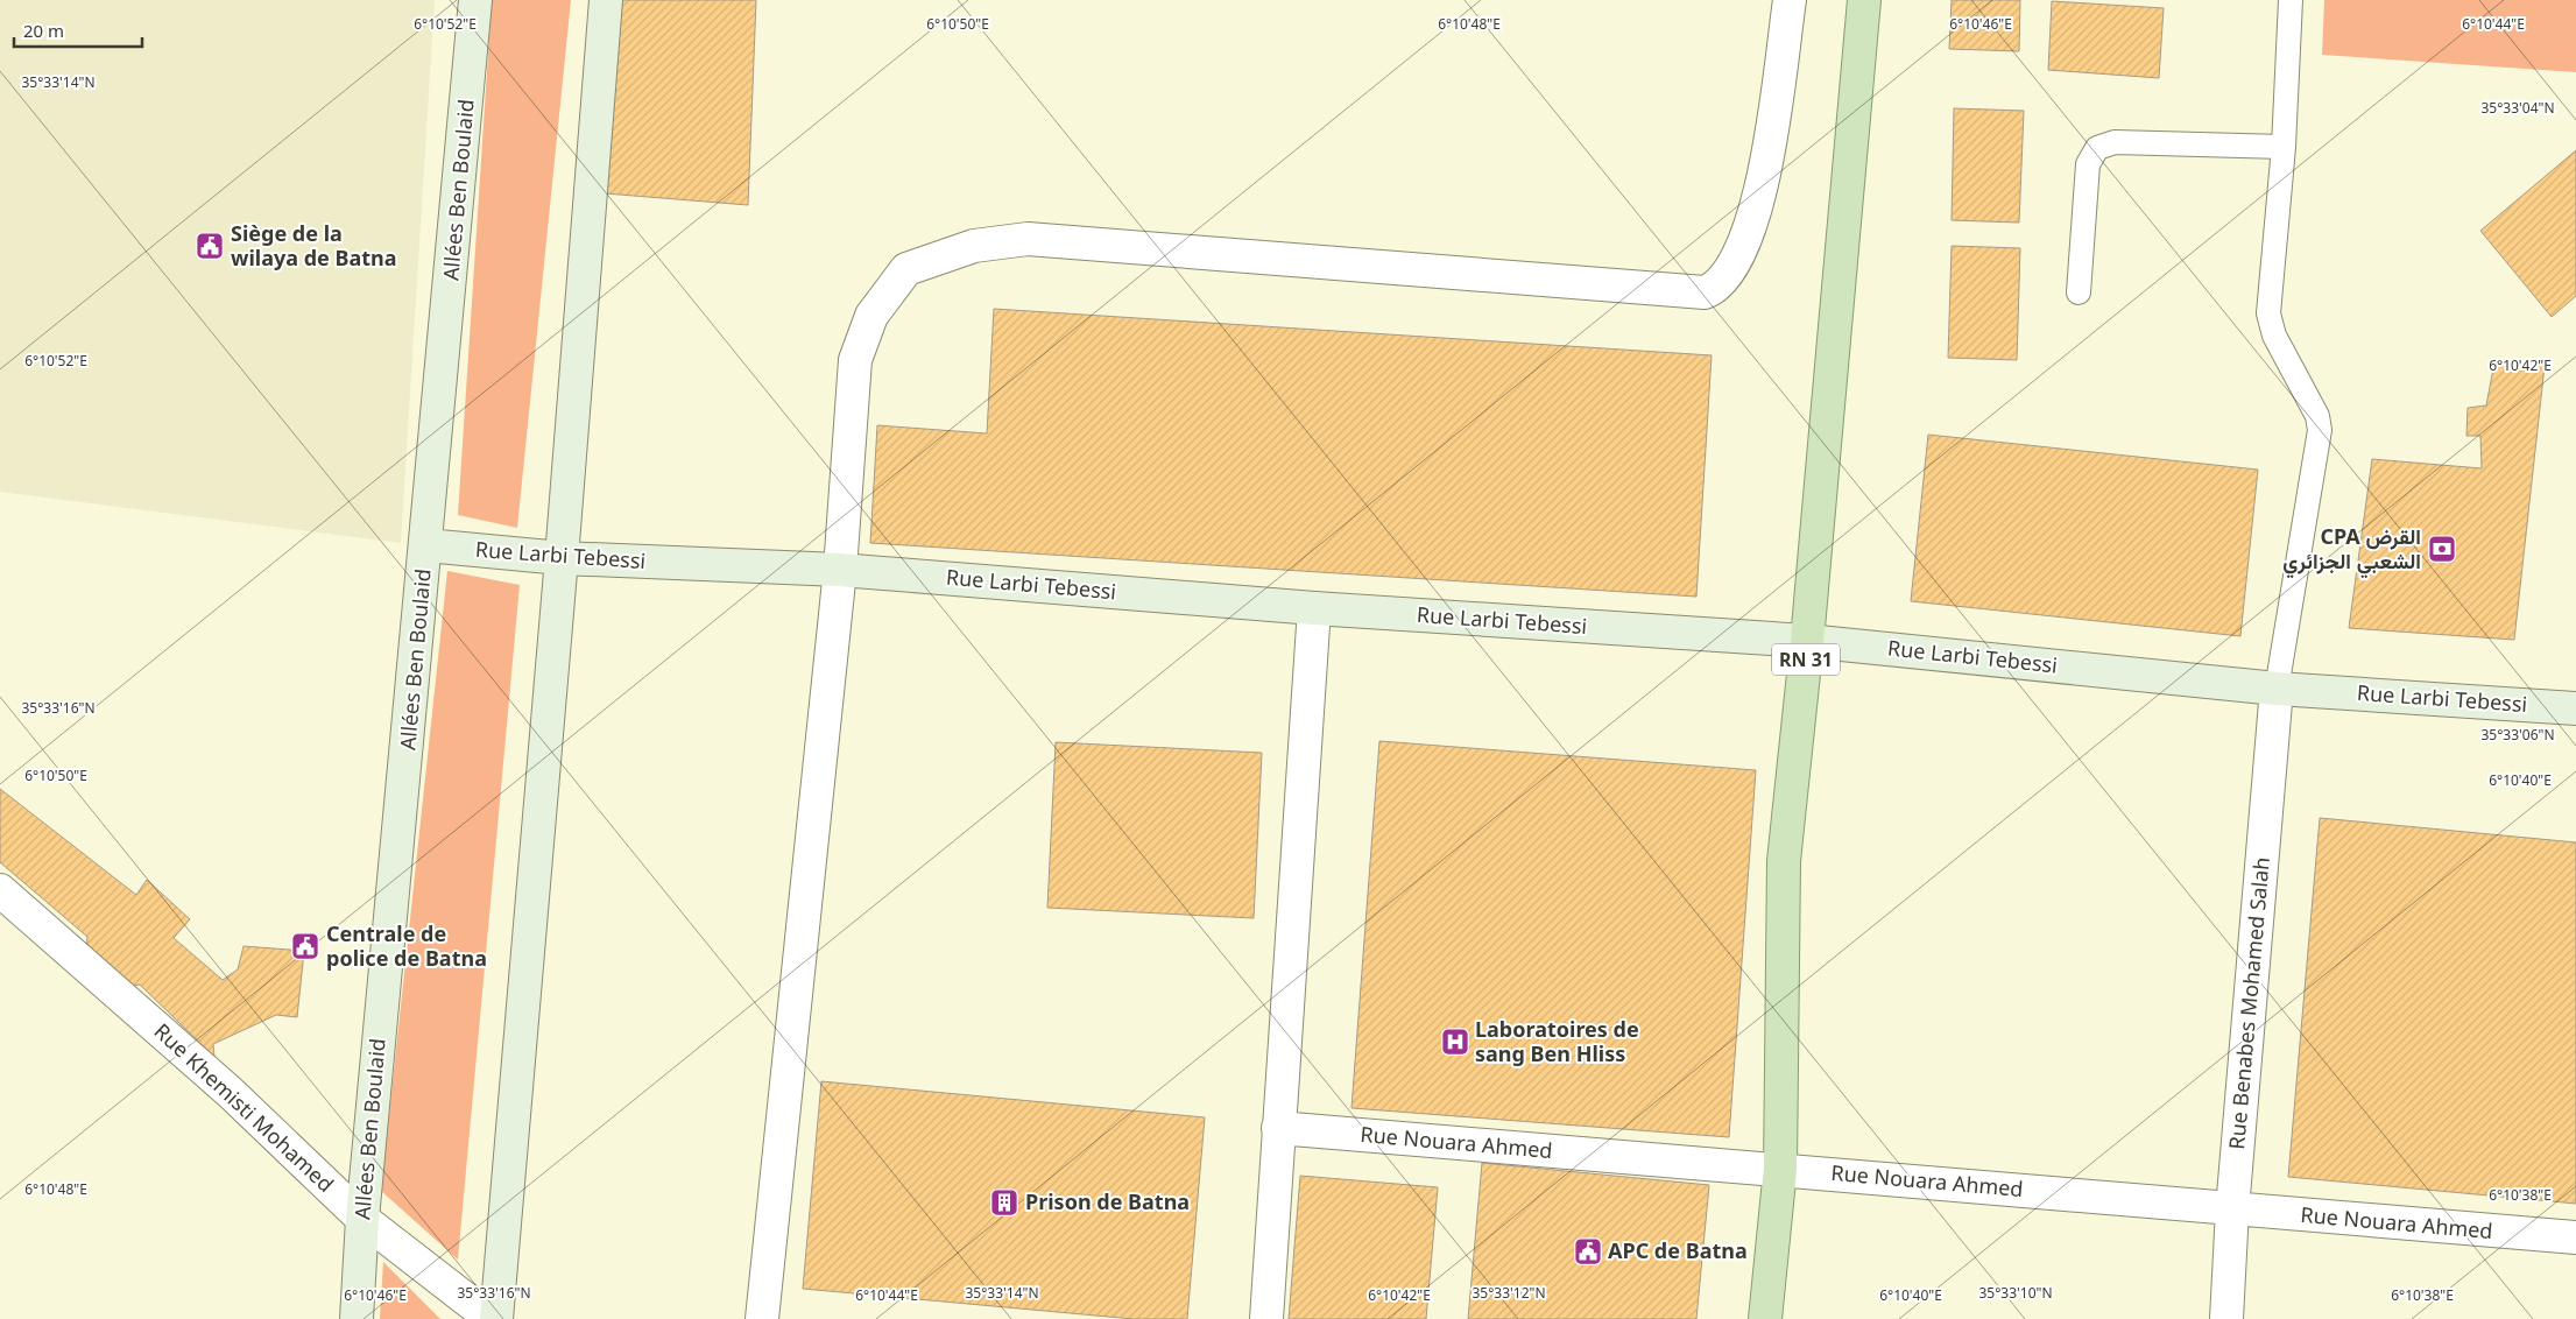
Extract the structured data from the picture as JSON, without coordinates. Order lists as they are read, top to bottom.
{
  "streets": {
    "main road": ["Allées Ben Boulaid", "Rue Larbi Tebessi", "RN 31"],
    "street": ["Rue Benabes Mohamed Salah", "Rue Khemisti Mohamed", "Rue Nouara Ahmed"]
  },
  "crossings": [
    ["Allées Ben Boulaid", "Rue Larbi Tebessi"],
    ["Allées Ben Boulaid", "Rue Khemisti Mohamed"],
    ["Rue Larbi Tebessi", "RN 31"],
    ["Rue Larbi Tebessi", "Rue Benabes Mohamed Salah"],
    ["RN 31", "Rue Nouara Ahmed"],
    ["Rue Benabes Mohamed Salah", "Rue Nouara Ahmed"]
  ],
  "places": {
    "public building": ["Siège de la wilaya de Batna", "Centrale de police de Batna", "APC de Batna"],
    "bank": ["CPA القرض الشعبي الجزائري"],
    "hospital": ["Laboratoires de sang Ben Hliss"],
    "building": ["Prison de Batna"]
  },
  "scale_bar": "20 m",
  "coordinates": [
    "6°10'52\"E",
    "6°10'50\"E",
    "6°10'48\"E",
    "6°10'46\"E",
    "6°10'44\"E",
    "35°33'14\"N",
    "35°33'04\"N",
    "6°10'42\"E",
    "35°33'16\"N",
    "35°33'06\"N",
    "6°10'40\"E",
    "6°10'38\"E",
    "35°33'12\"N",
    "35°33'10\"N"
  ]
}
